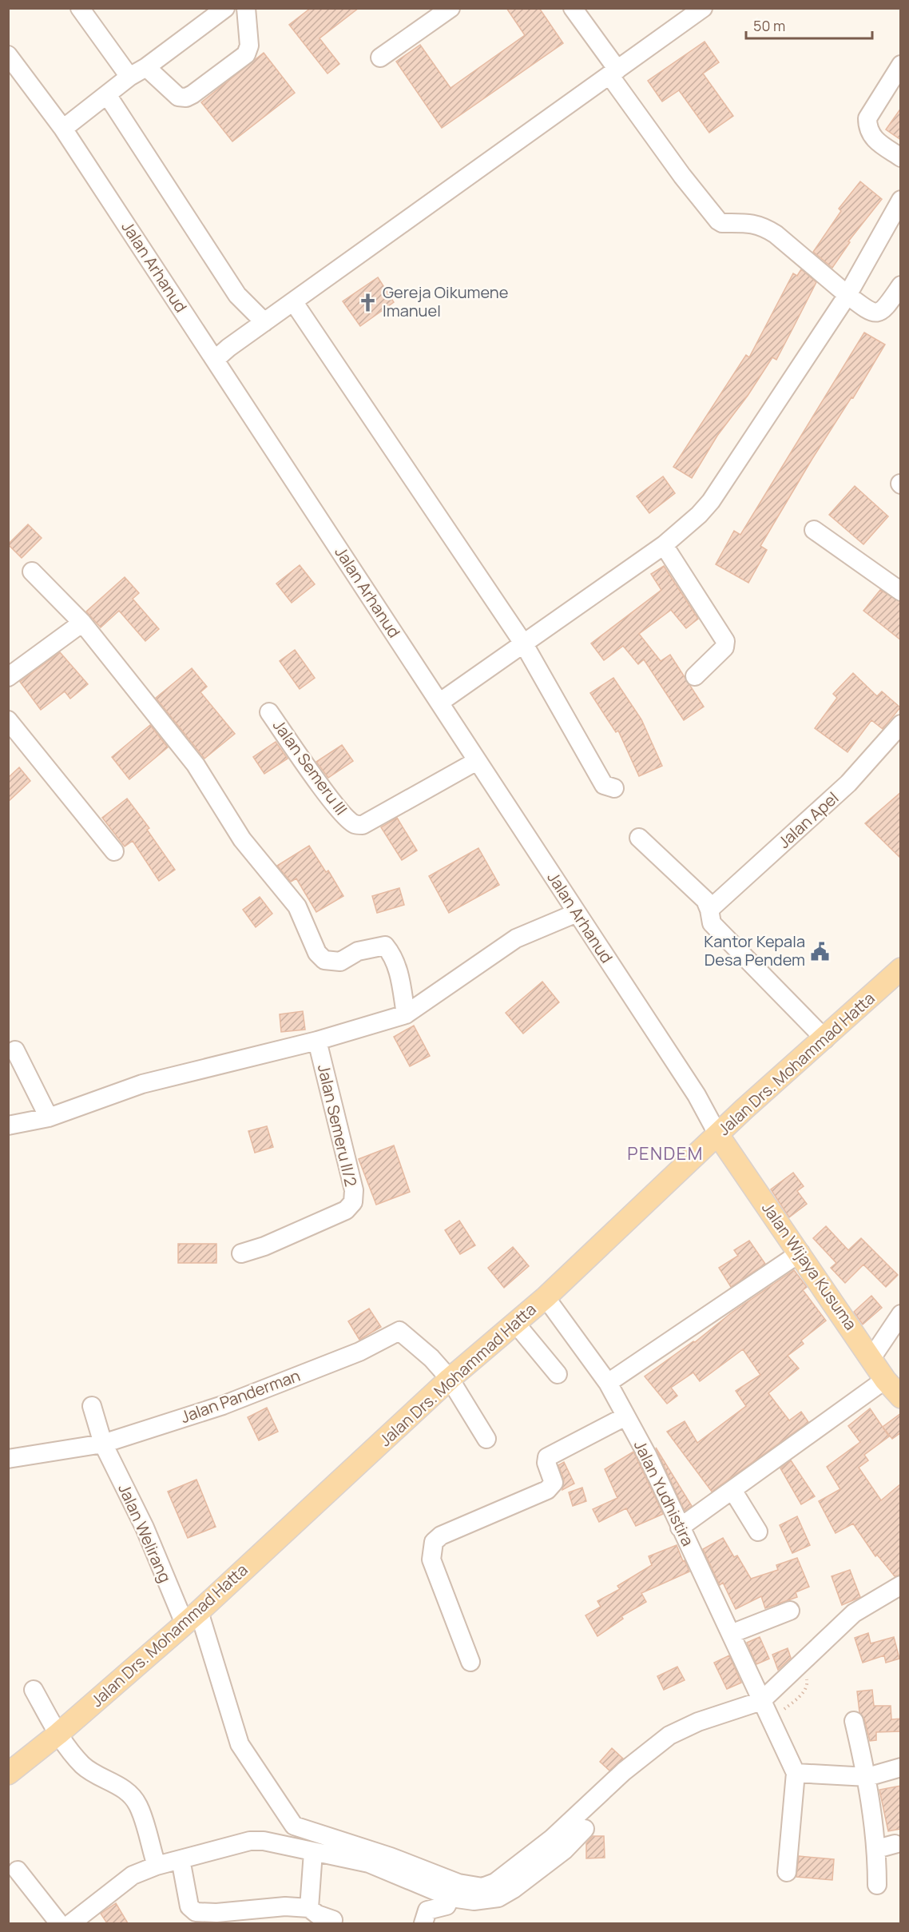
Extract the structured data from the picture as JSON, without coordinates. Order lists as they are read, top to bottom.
{
  "streets": {
    "main road": ["Jalan Drs. Mohammad Hatta", "Jalan Wijaya Kusuma"],
    "street": [
      "Jalan Arhanud",
      "Jalan Semeru III",
      "Jalan Apel",
      "Jalan Semeru II/2",
      "Jalan Panderman",
      "Jalan Yudhistira",
      "Jalan Welirang"
    ]
  },
  "crossings": [
    ["Jalan Arhanud", "Jalan Semeru III"],
    ["Jalan Arhanud", "Jalan Drs. Mohammad Hatta"],
    ["Jalan Arhanud", "Jalan Wijaya Kusuma"],
    ["Jalan Drs. Mohammad Hatta", "Jalan Wijaya Kusuma"],
    ["Jalan Drs. Mohammad Hatta", "Jalan Panderman"],
    ["Jalan Drs. Mohammad Hatta", "Jalan Yudhistira"],
    ["Jalan Drs. Mohammad Hatta", "Jalan Welirang"],
    ["Jalan Panderman", "Jalan Welirang"]
  ],
  "districts": ["PENDEM"],
  "places": {
    "church": ["Gereja Oikumene Imanuel"],
    "public building": ["Kantor Kepala Desa Pendem"]
  },
  "scale_bar": "50 m"
}
